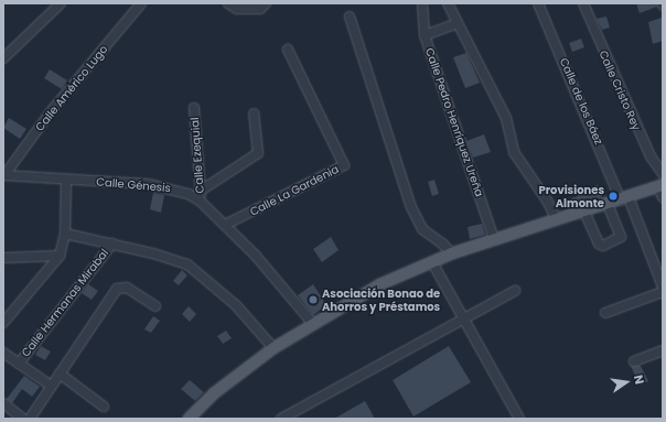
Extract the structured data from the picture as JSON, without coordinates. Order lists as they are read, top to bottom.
{
  "streets": {
    "street": [
      "Calle Américo Lugo",
      "Calle Cristo Rey",
      "Calle de los Báez",
      "Calle Pedro Henríquez Ureña",
      "Calle Ezequial",
      "Calle Génesis",
      "Calle La Gardenia",
      "Calle Hermanas Mirabal"
    ]
  },
  "crossings": [
    ["Calle Américo Lugo", "Calle Génesis"],
    ["Calle Ezequial", "Calle Génesis"],
    ["Calle Génesis", "Calle La Gardenia"]
  ],
  "places": ["Provisiones Almonte", "Asociación Bonao de Ahorros y Préstamos"],
  "north": "right"
}
